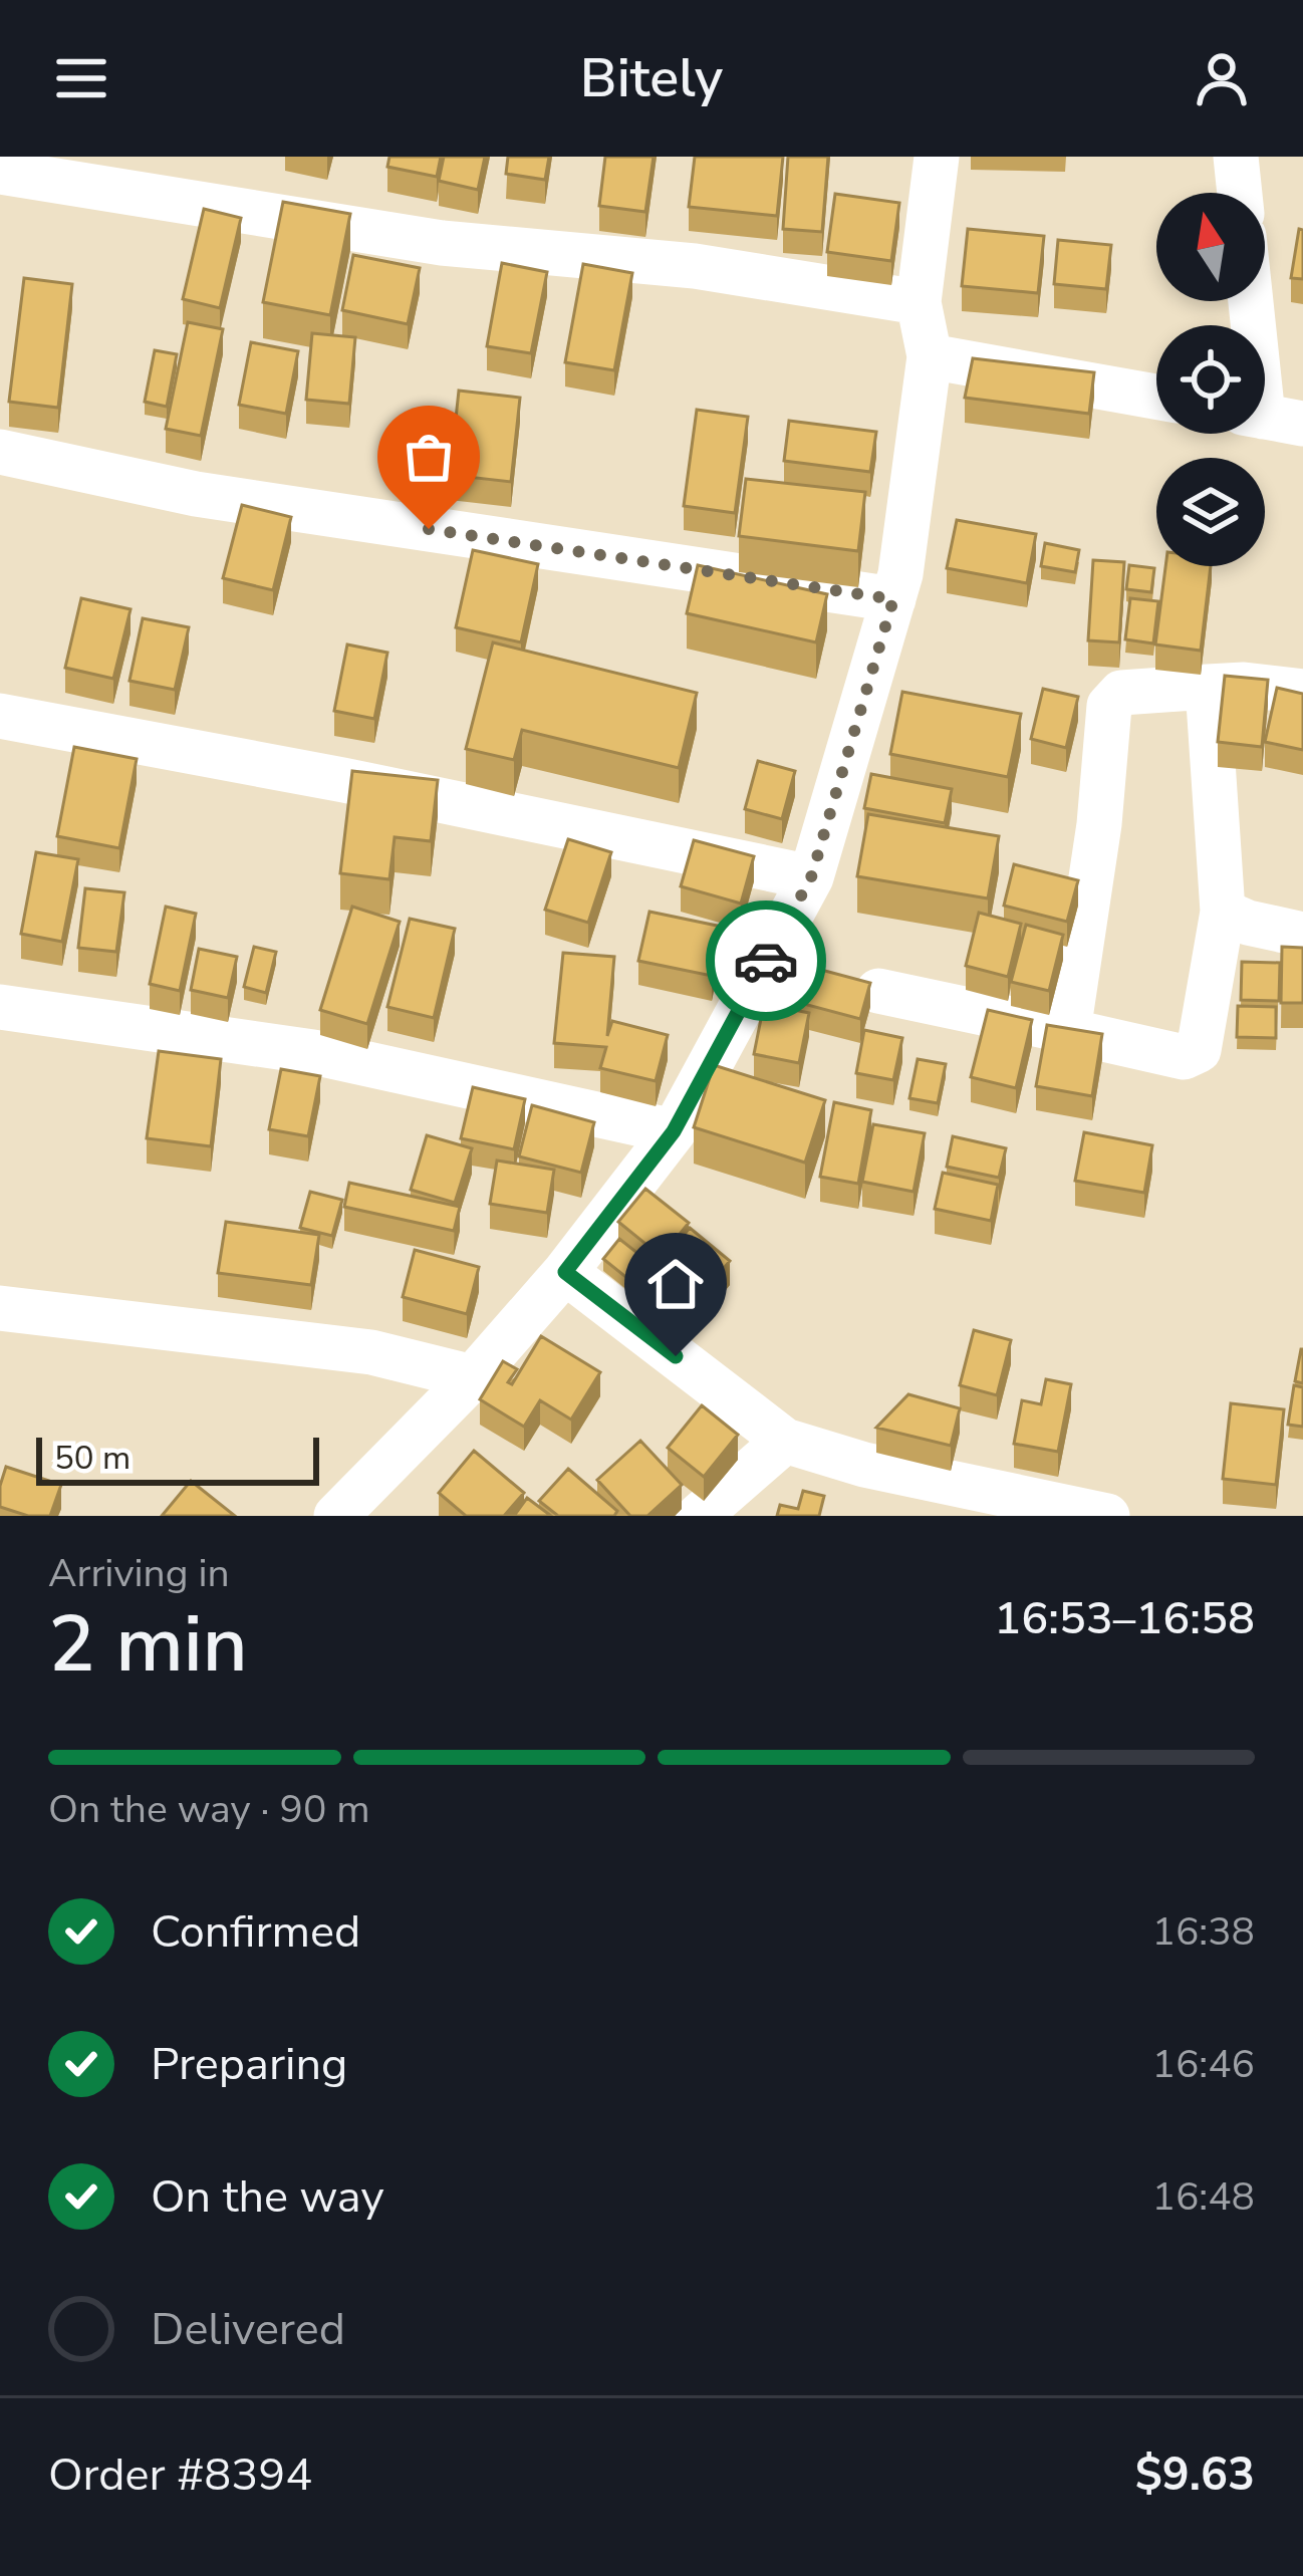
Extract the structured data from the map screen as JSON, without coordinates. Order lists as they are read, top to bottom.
{
  "scale_bar": "50 m",
  "north": "top",
  "page": {
    "header": "Bitely",
    "scale": "50 m",
    "heading": ["2 min", "Arriving in", "16:53–16:58"],
    "panel": ["Order #8394", "$9.63"],
    "bar": "On the way · 90 m",
    "list": [
      ["Confirmed", "16:38"],
      ["Preparing", "16:46"],
      ["On the way", "16:48"],
      "Delivered"
    ]
  }
}
